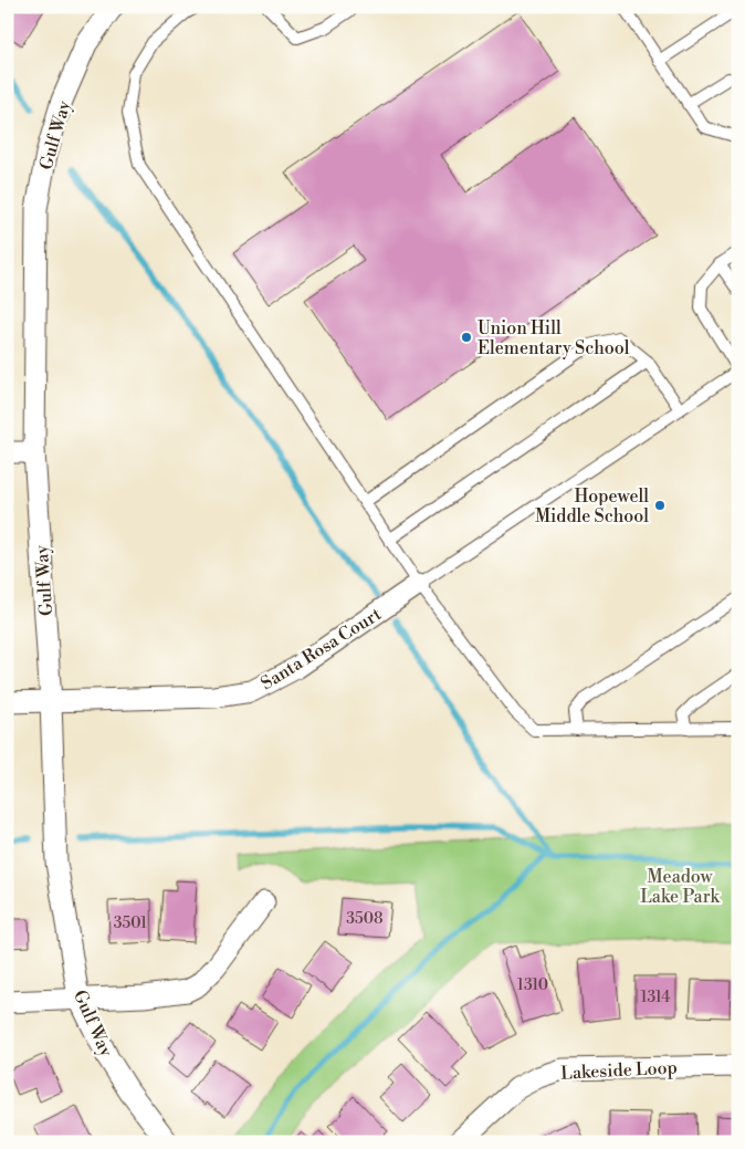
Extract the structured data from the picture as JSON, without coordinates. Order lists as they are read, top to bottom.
{
  "streets": {
    "street": ["Gulf Way", "Santa Rosa Court", "Lakeside Loop"]
  },
  "crossings": [
    ["Gulf Way", "Santa Rosa Court"]
  ],
  "parks": ["Meadow Lake Park"],
  "places": ["Union Hill Elementary School", "Hopewell Middle School"],
  "house_numbers": [
    "3508",
    "3501",
    "1310",
    "1314"
  ]
}
